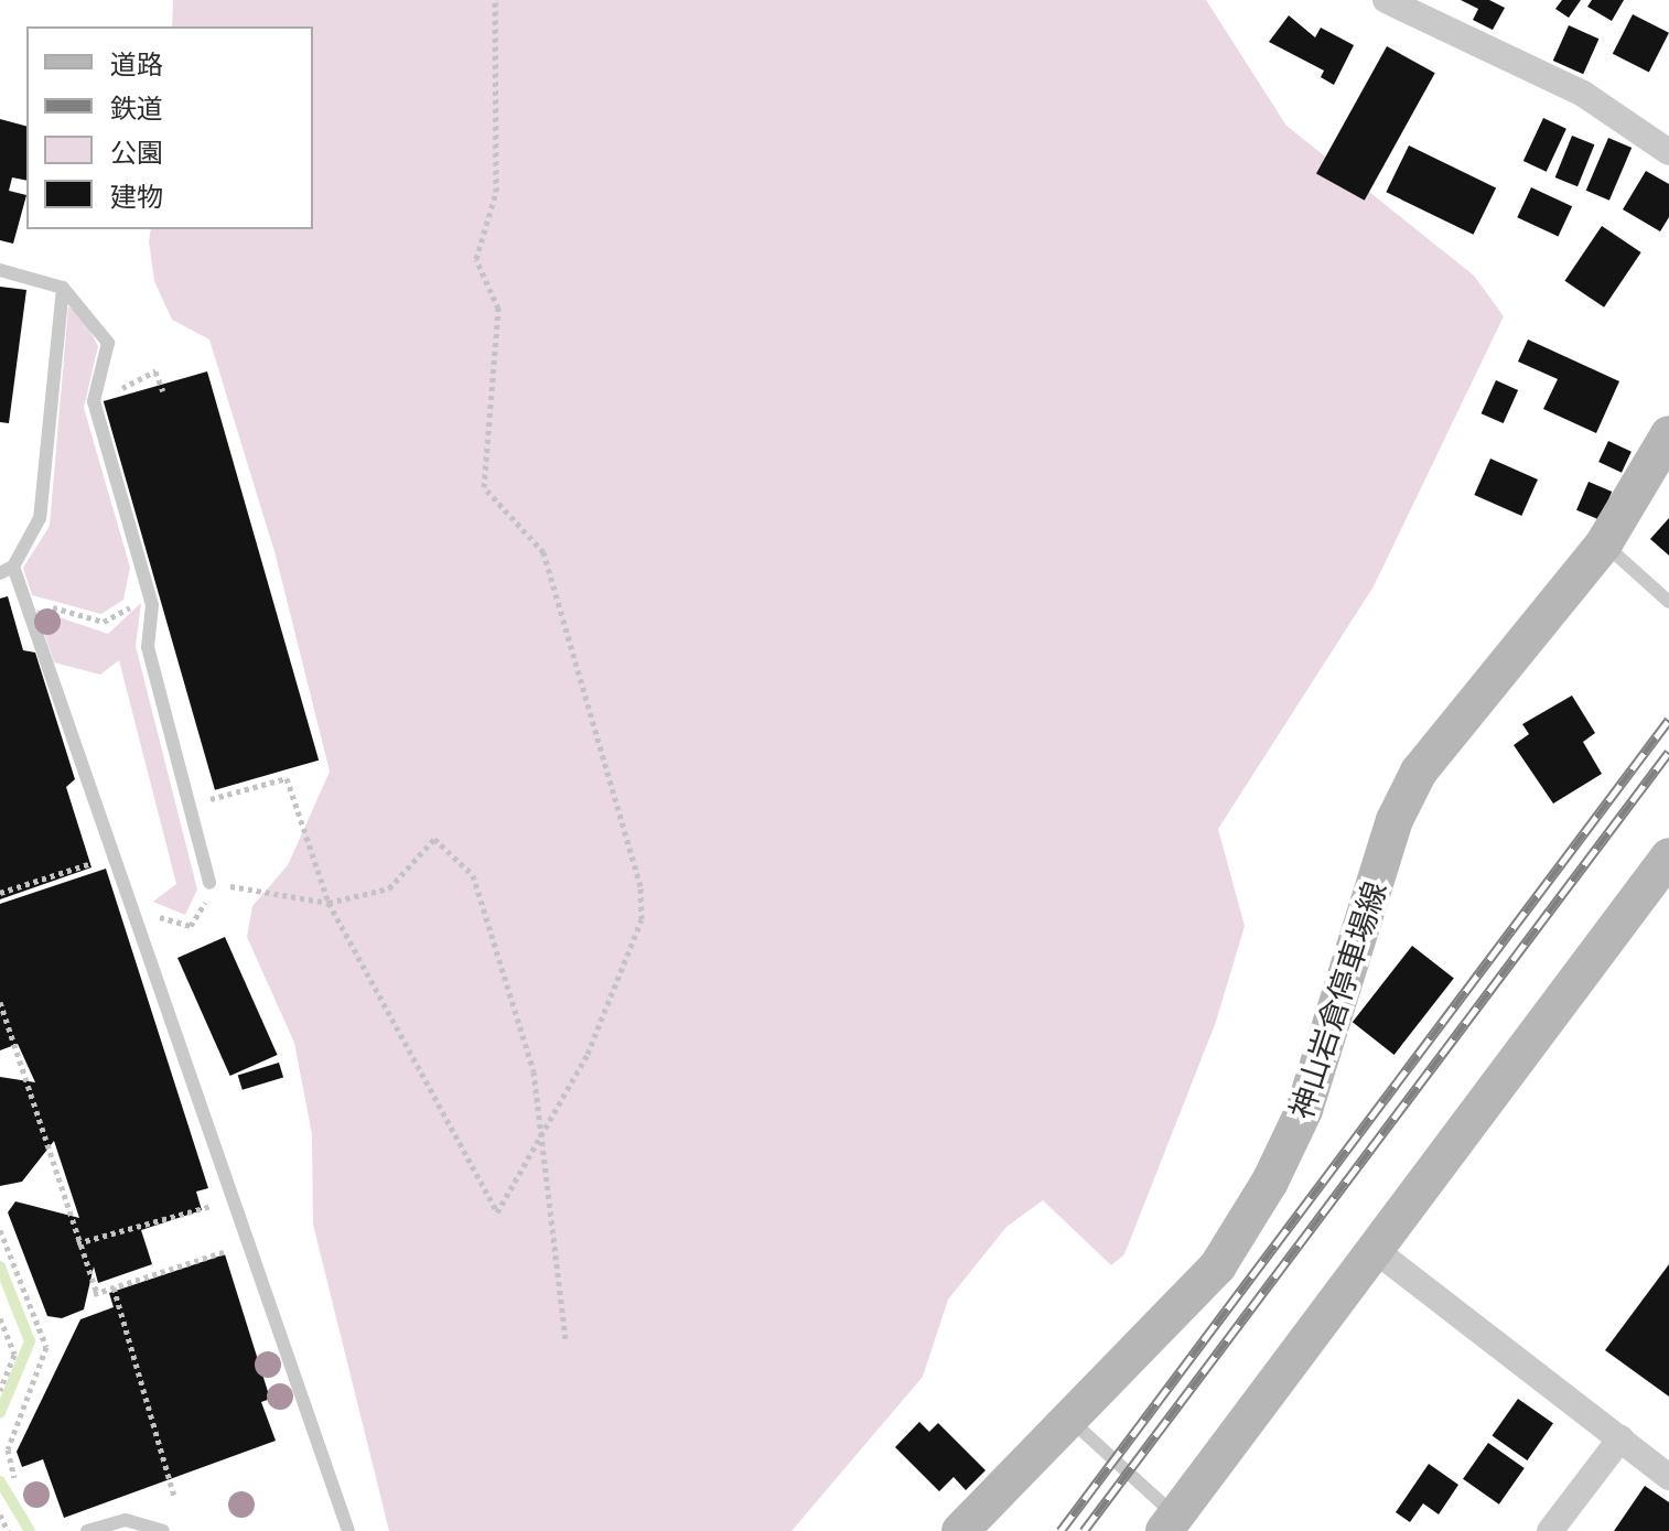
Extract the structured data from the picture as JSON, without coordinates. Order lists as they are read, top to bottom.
{
  "streets": {
    "main road": ["神山岩倉停車場線"]
  },
  "legend": [
    "道路",
    "鉄道",
    "公園",
    "建物"
  ]
}
